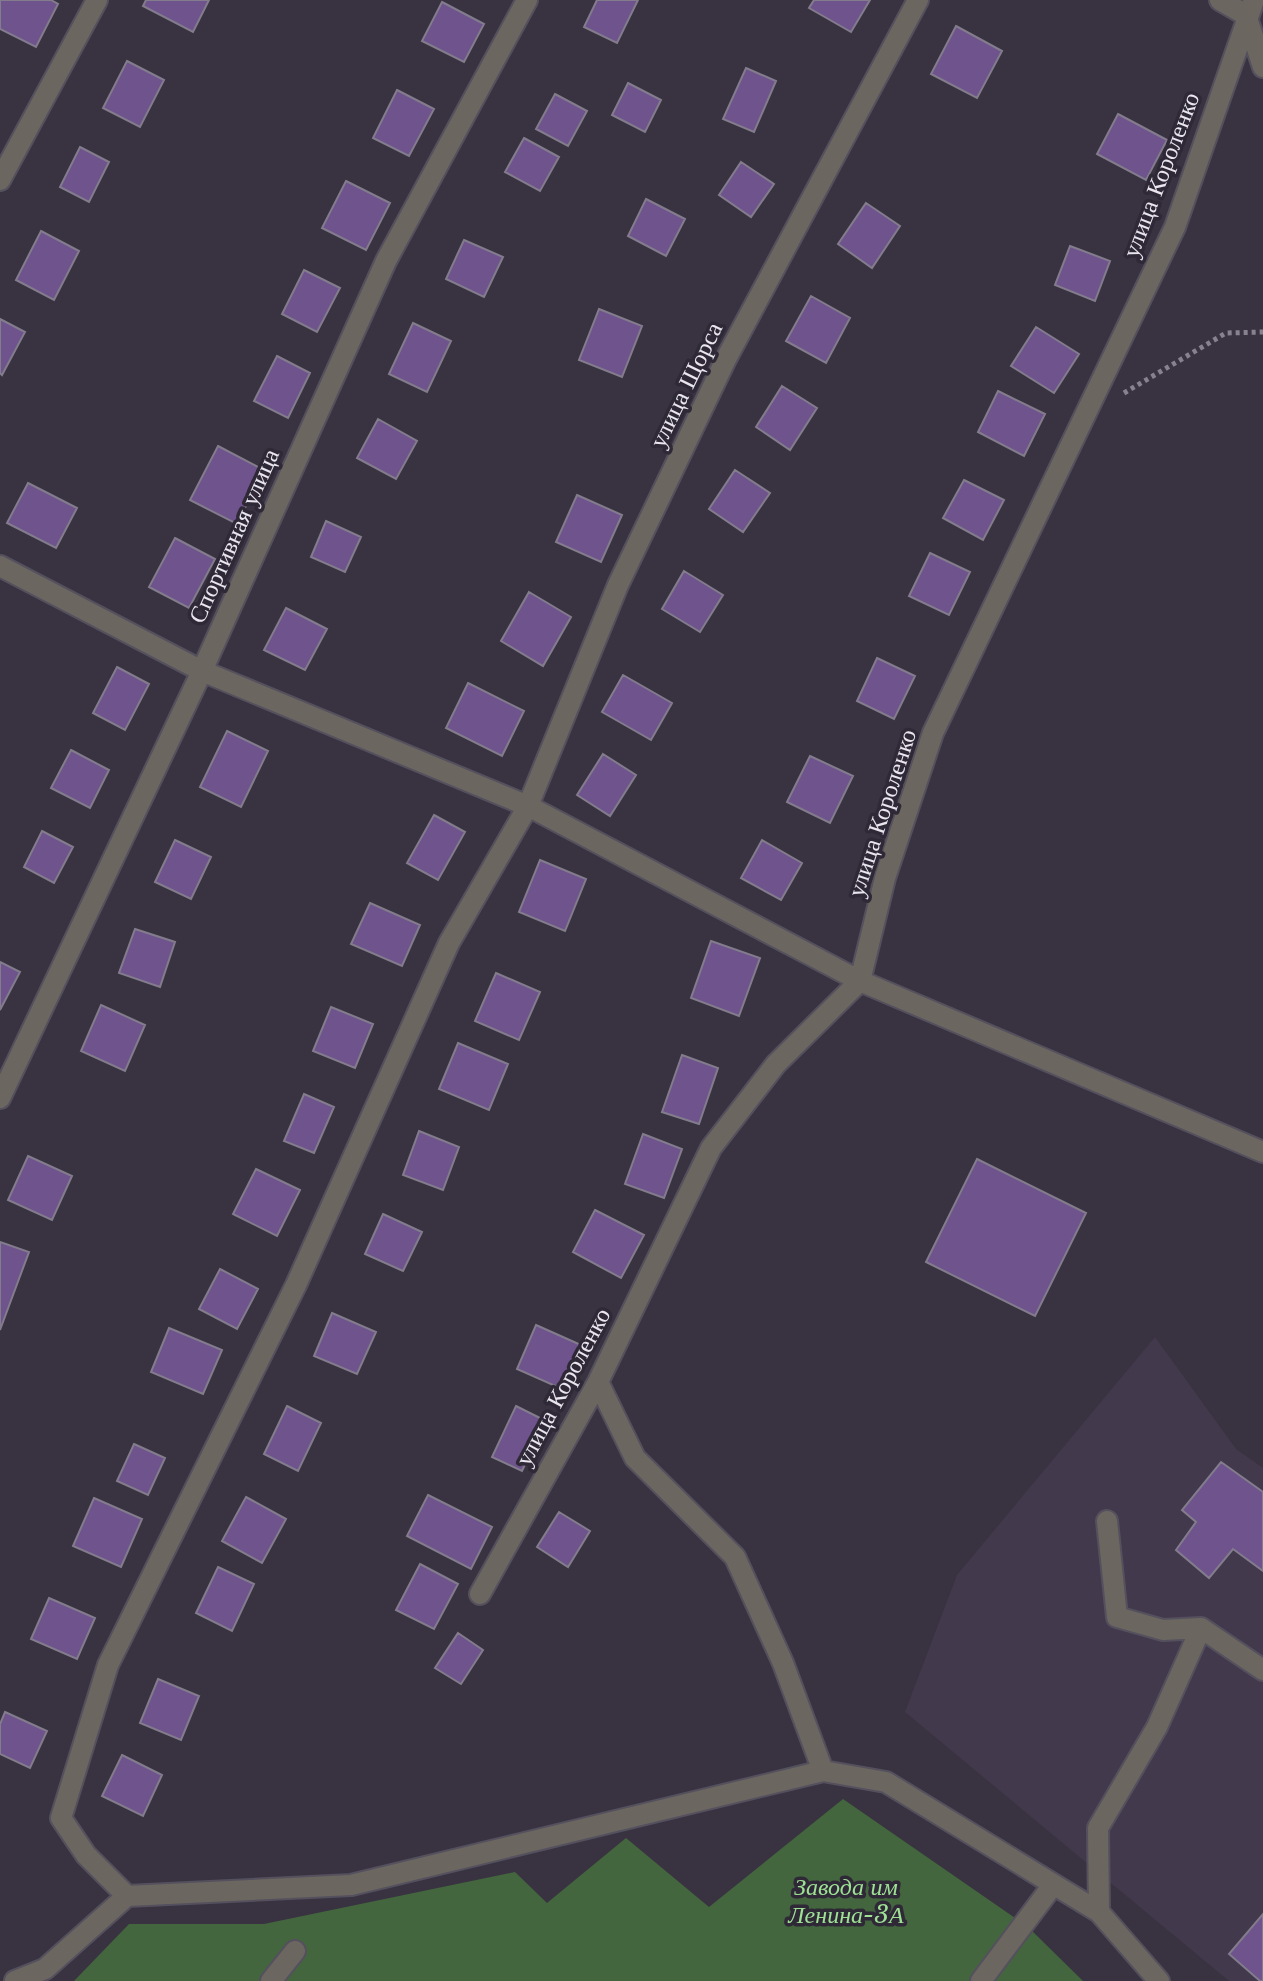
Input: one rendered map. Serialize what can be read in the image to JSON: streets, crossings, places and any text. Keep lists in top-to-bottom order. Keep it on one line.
{"streets":{"street":["улица Короленко","улица Щорса","Спортивная улица"]},"parks":["Завода им Ленина-3А"]}
